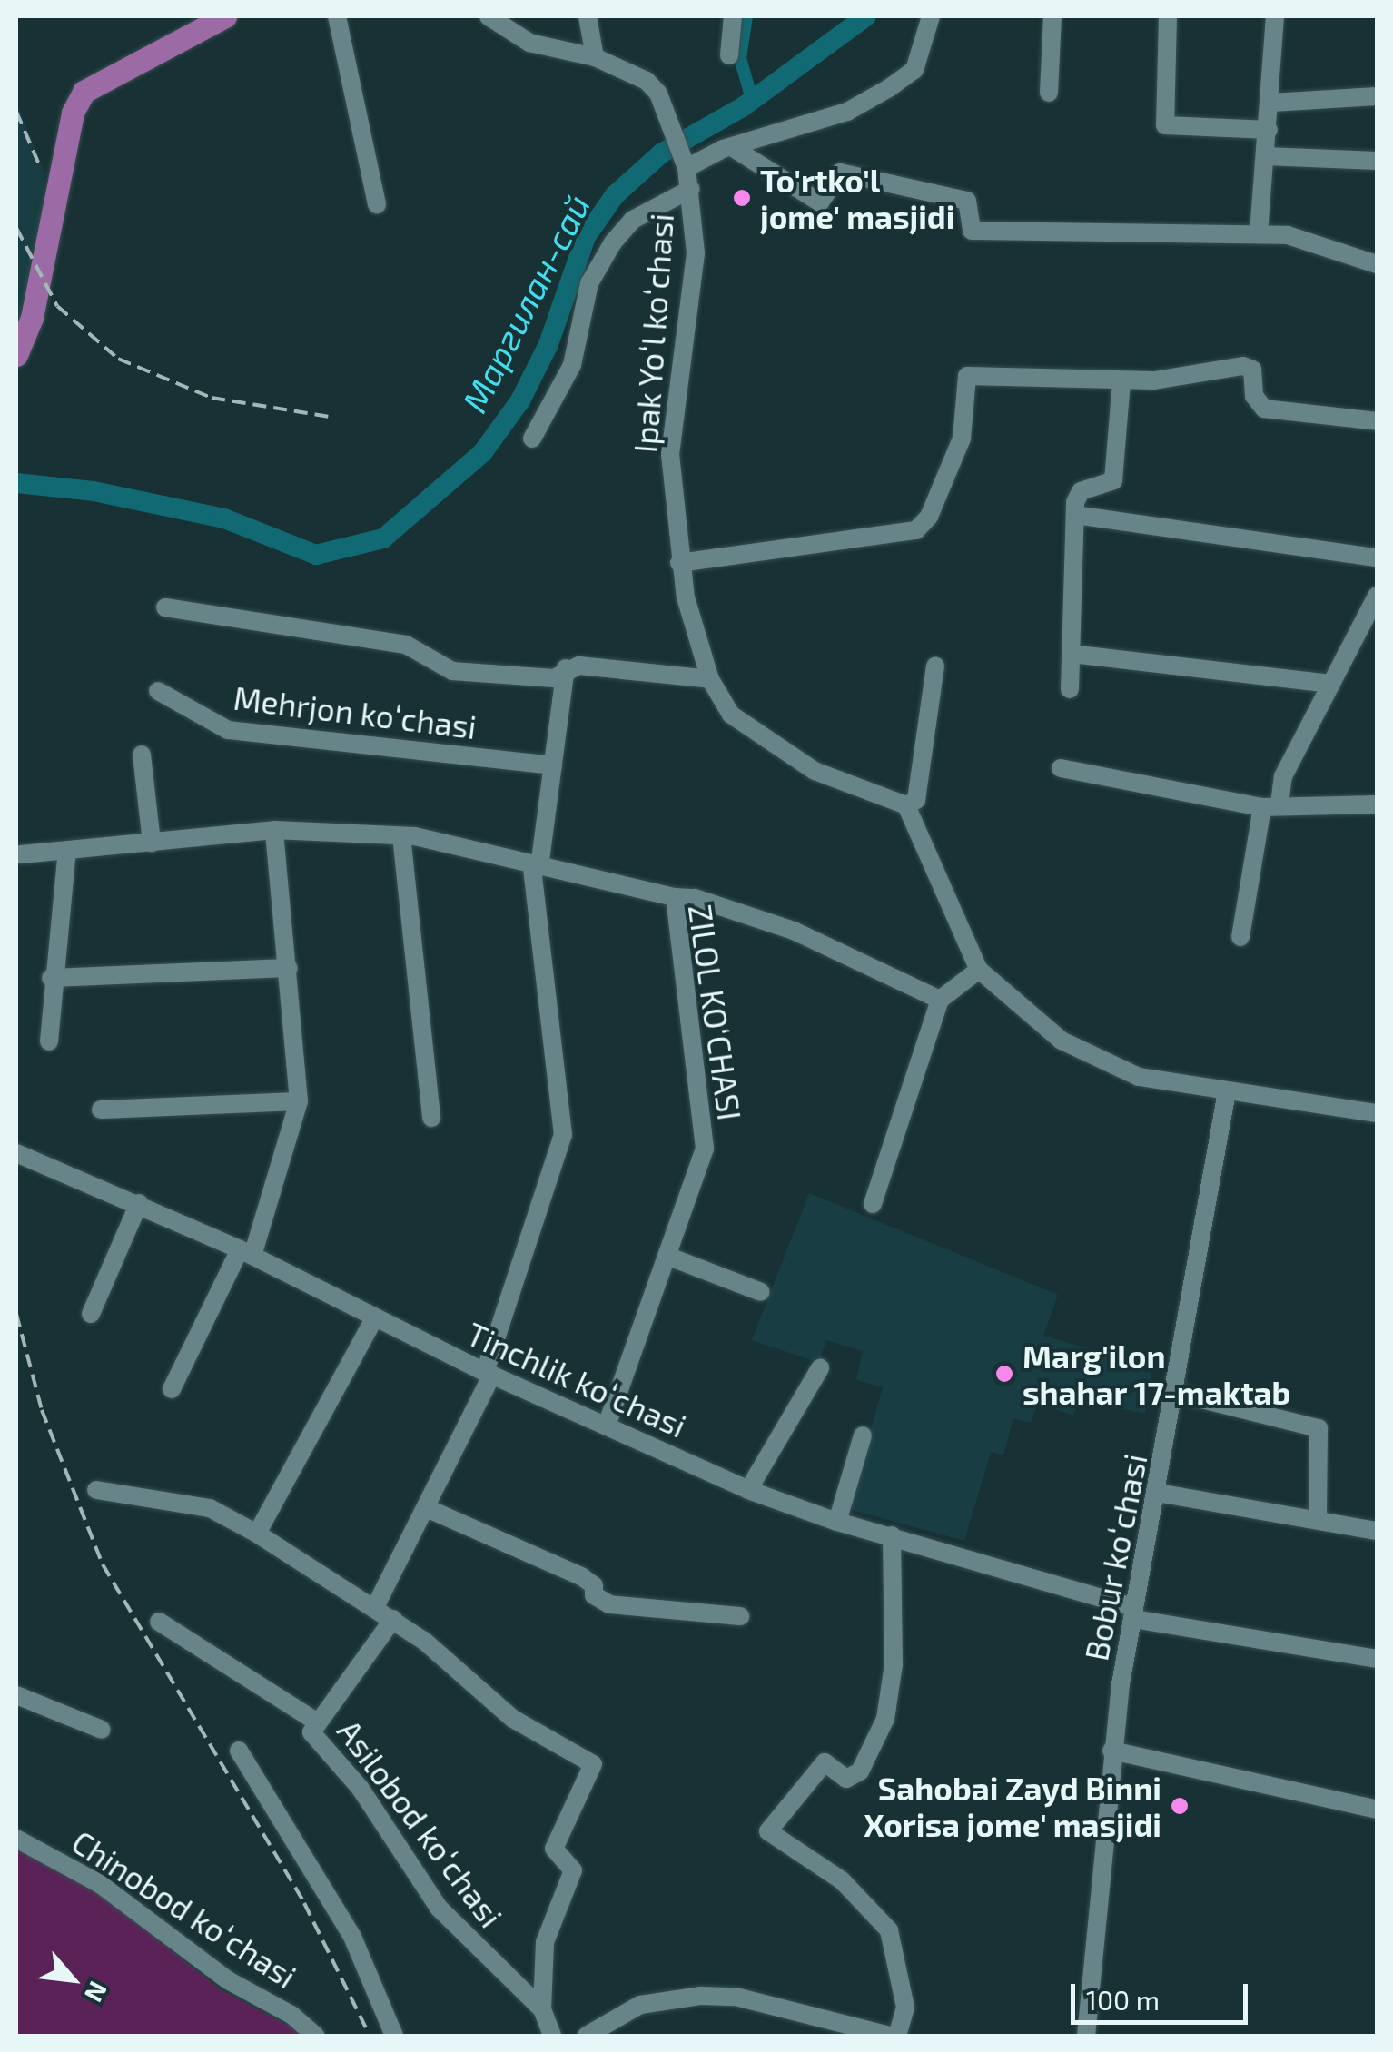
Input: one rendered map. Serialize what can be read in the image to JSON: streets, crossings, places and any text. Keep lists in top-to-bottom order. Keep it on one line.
{"streets":{"street":["Ipak Yoʻl koʻchasi","Mehrjon koʻchasi","ZILOL KO‘CHASI","Tinchlik koʻchasi","Bobur koʻchasi","Asilobod koʻchasi","Chinobod koʻchasi"]},"crossings":[["ZILOL KO‘CHASI","Tinchlik koʻchasi"],["Tinchlik koʻchasi","Bobur koʻchasi"]],"water":["Маргилан-сай"],"places":["To'rtko'l jome' masjidi","Marg'ilon shahar 17-maktab","Sahobai Zayd Binni Xorisa jome' masjidi"],"scale_bar":"100 m","north":"bottom right"}
